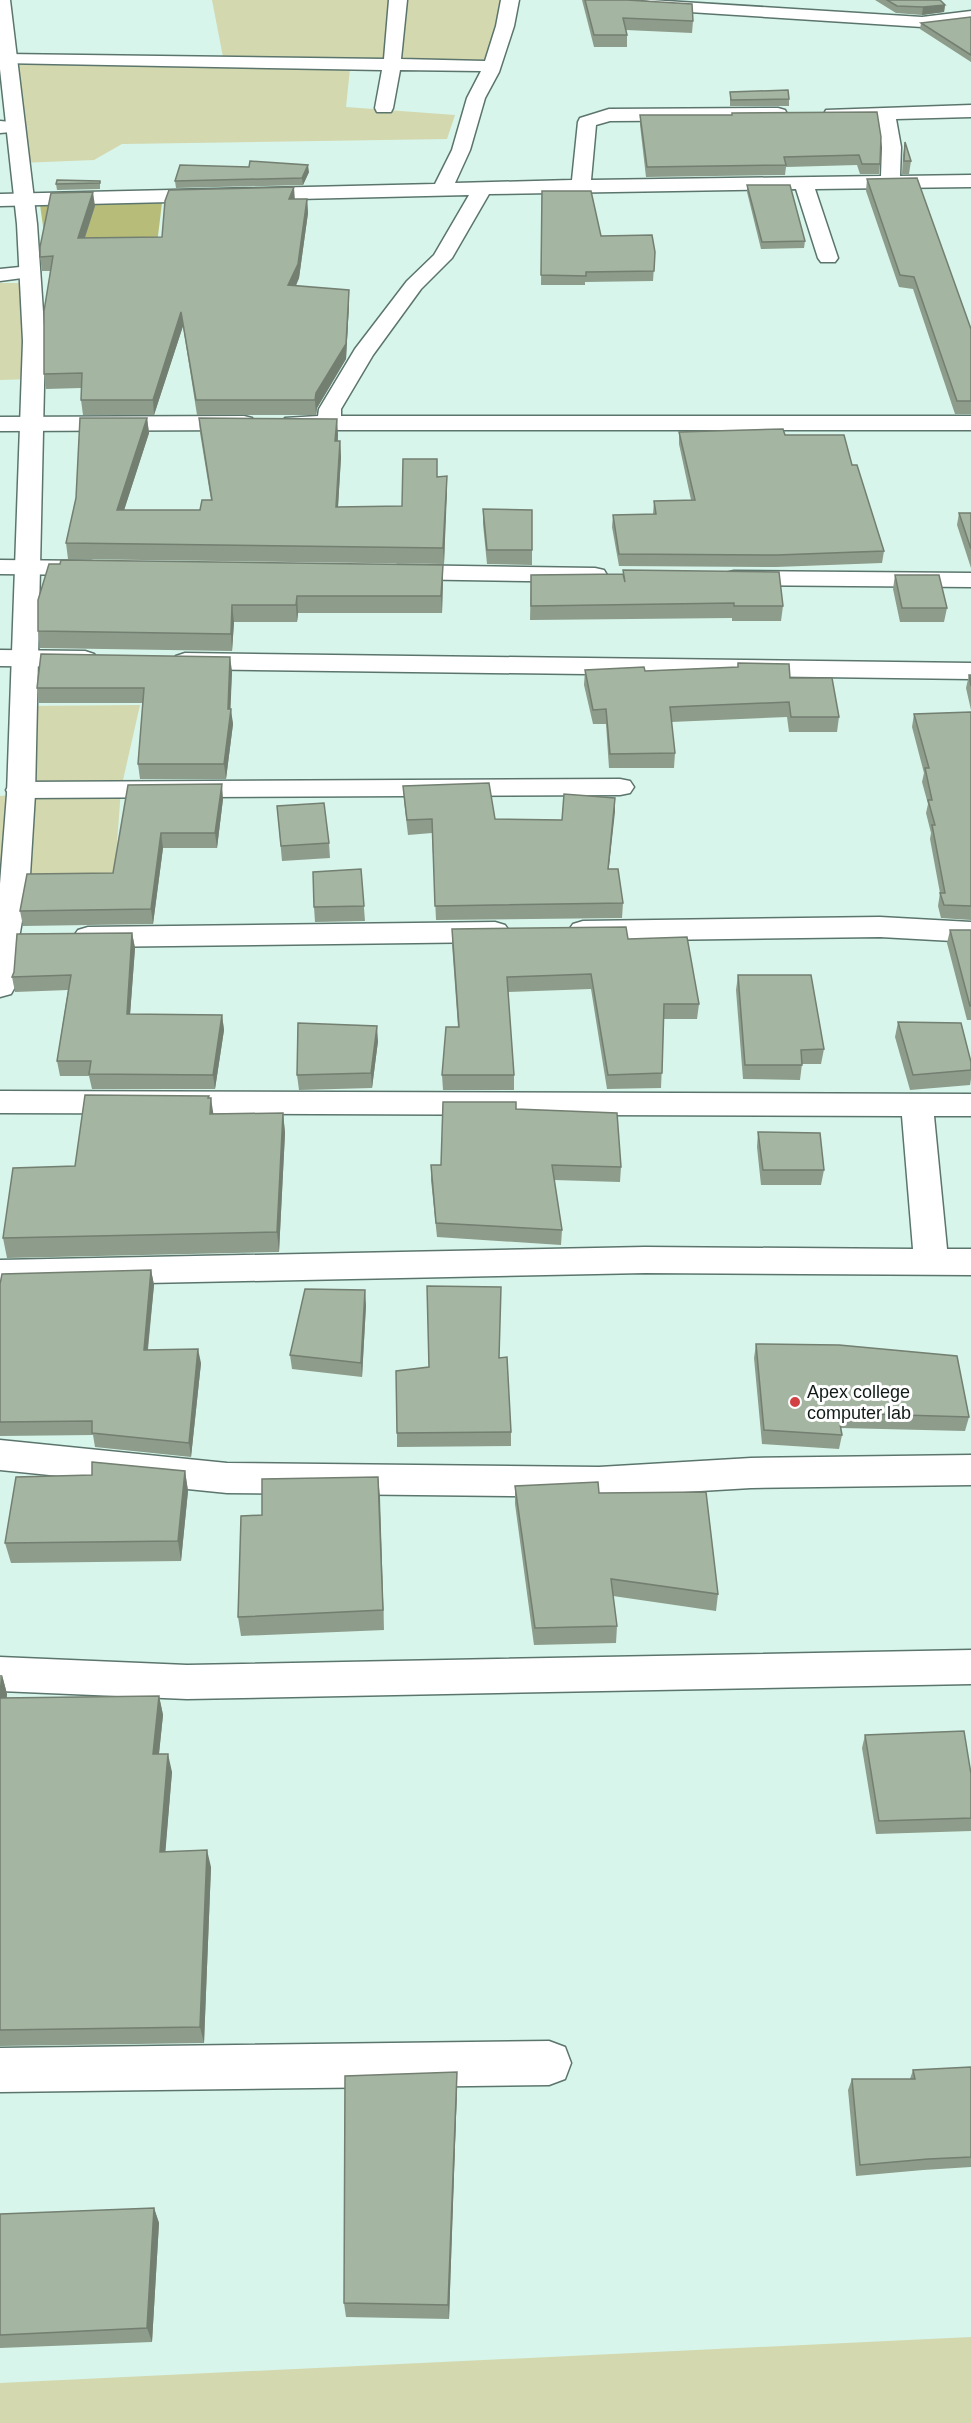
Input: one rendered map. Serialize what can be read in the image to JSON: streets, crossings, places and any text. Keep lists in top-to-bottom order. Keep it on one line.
{"places":["Apex college computer lab"]}
